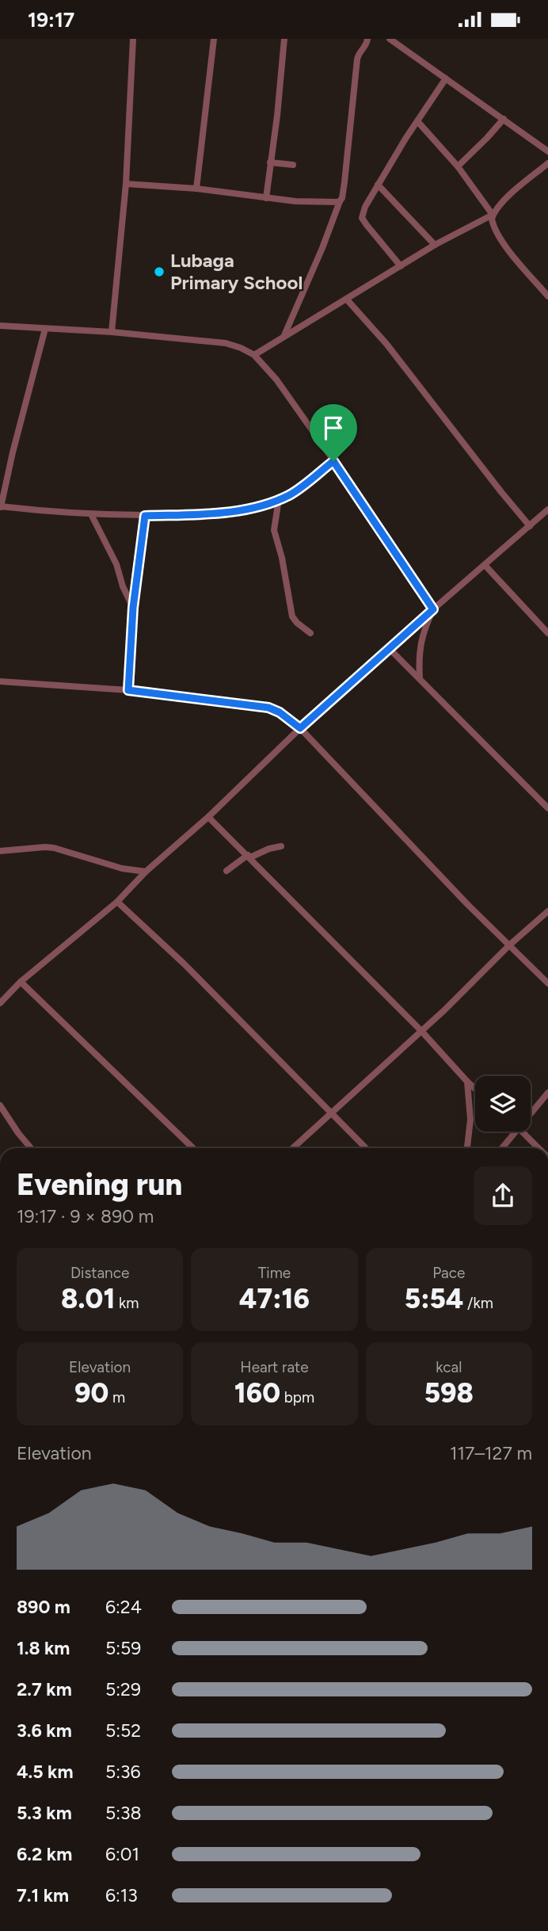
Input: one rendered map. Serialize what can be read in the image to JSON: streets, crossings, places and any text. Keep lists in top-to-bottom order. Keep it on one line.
{"places":["Lubaga Primary School"],"page":{"status":"19:17","heading":["Evening run","19:17 · 9 × 890 m"],"stats":[["Distance","8.01 km"],["Time","47:16"],["Pace","5:54 /km"],["Elevation","90 m"],["Heart rate","160 bpm"],["kcal","598"]],"chart":["Elevation","117–127 m"],"list":[{"name":"890 m","note":"6:24"},{"name":"1.8 km","note":"5:59"},{"name":"2.7 km","note":"5:29"},{"name":"3.6 km","note":"5:52"},{"name":"4.5 km","note":"5:36"},{"name":"5.3 km","note":"5:38"},{"name":"6.2 km","note":"6:01"},{"name":"7.1 km","note":"6:13"}]}}
